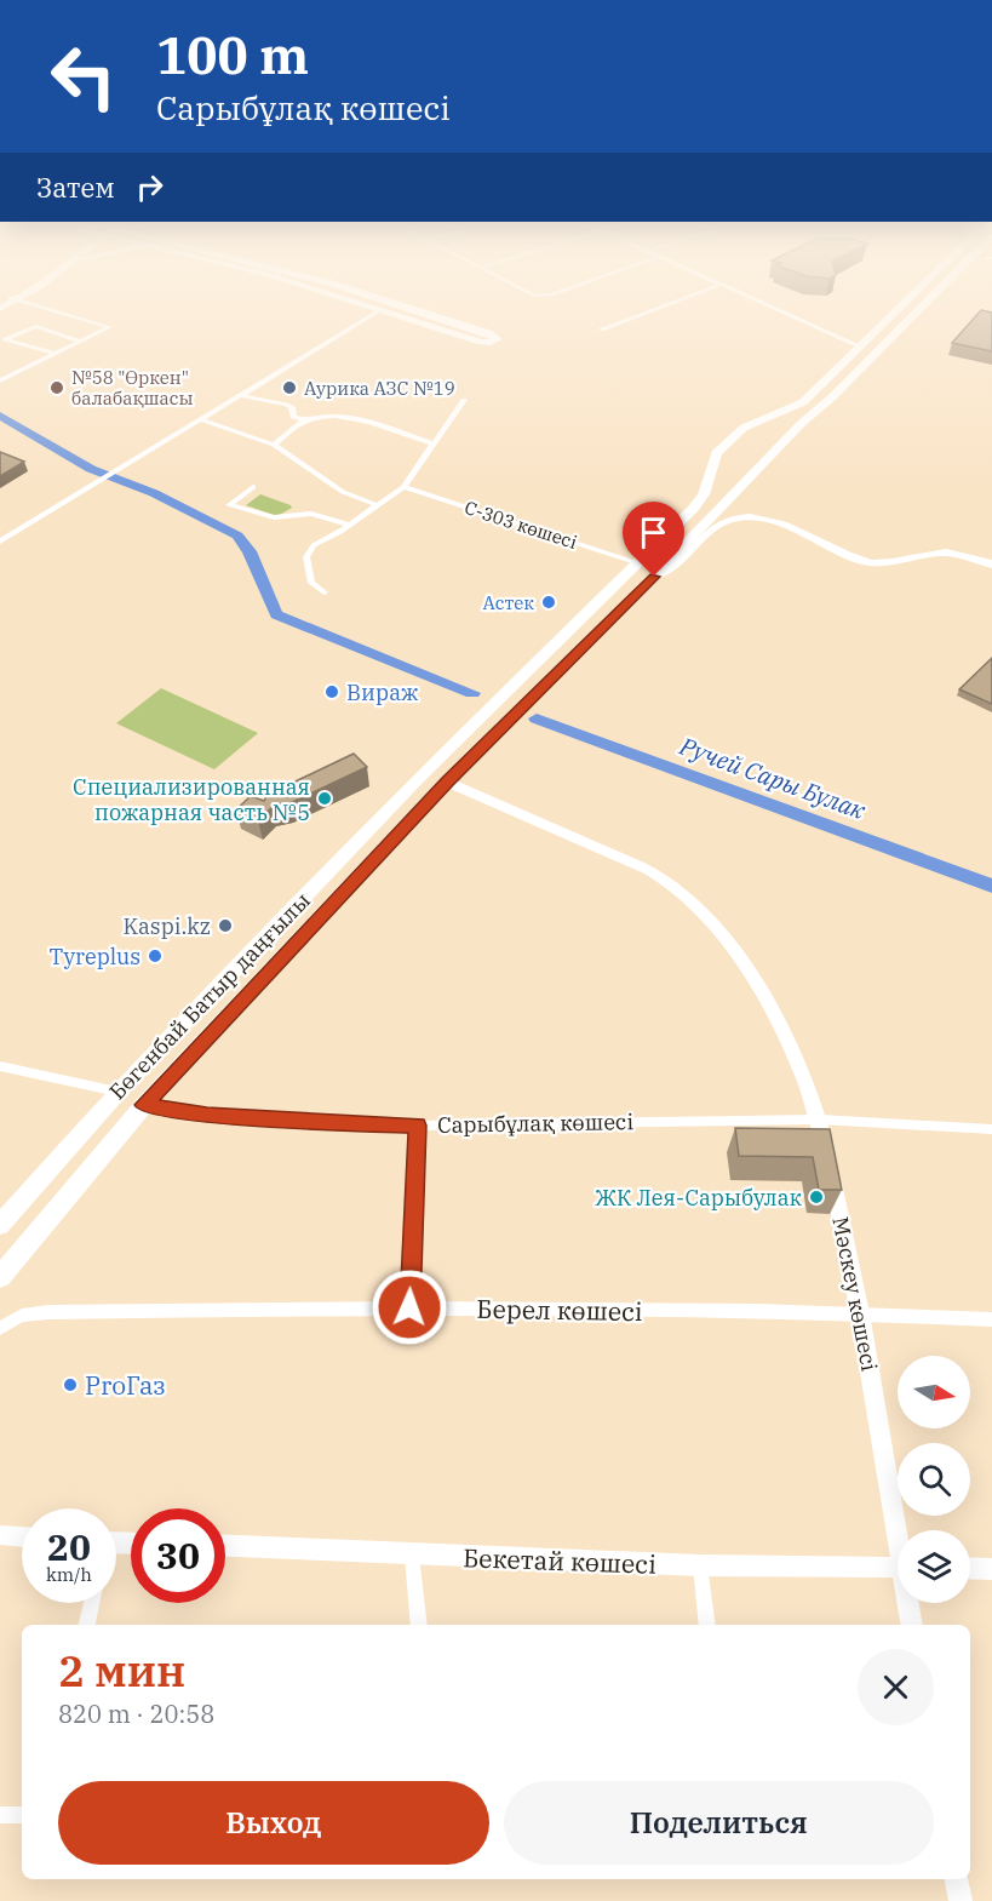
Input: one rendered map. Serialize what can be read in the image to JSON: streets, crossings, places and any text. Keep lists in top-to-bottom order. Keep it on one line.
{"streets":{"main road":["Бөгенбай Батыр даңғылы","Сарыбұлақ көшесі","Мәскеу көшесі"],"street":["С-303 көшесі","Берел көшесі","Бекетай көшесі"]},"crossings":[["С-303 көшесі","Бөгенбай Батыр даңғылы"],["Бөгенбай Батыр даңғылы","Сарыбұлақ көшесі"],["Бөгенбай Батыр даңғылы","Мәскеу көшесі"],["Сарыбұлақ көшесі","Мәскеу көшесі"],["Мәскеу көшесі","Берел көшесі"]],"water":["Ручей Сары Булак"],"places":["№58 \"Өркен\" балабақшасы","Аурика АЗС №19","Астек","Вираж","Специализированная пожарная часть №5","Kaspi.kz","Tyreplus","ЖК Лея-Сарыбулак","ProГаз"],"north":"right","page":{"turn":["100 m","Сарыбұлақ көшесі"],"then":"Затем","speed":"20 km/h","limit":"30","heading":["2 мин","820 m · 20:58"],"buttons":["Выход","Поделиться"]}}
